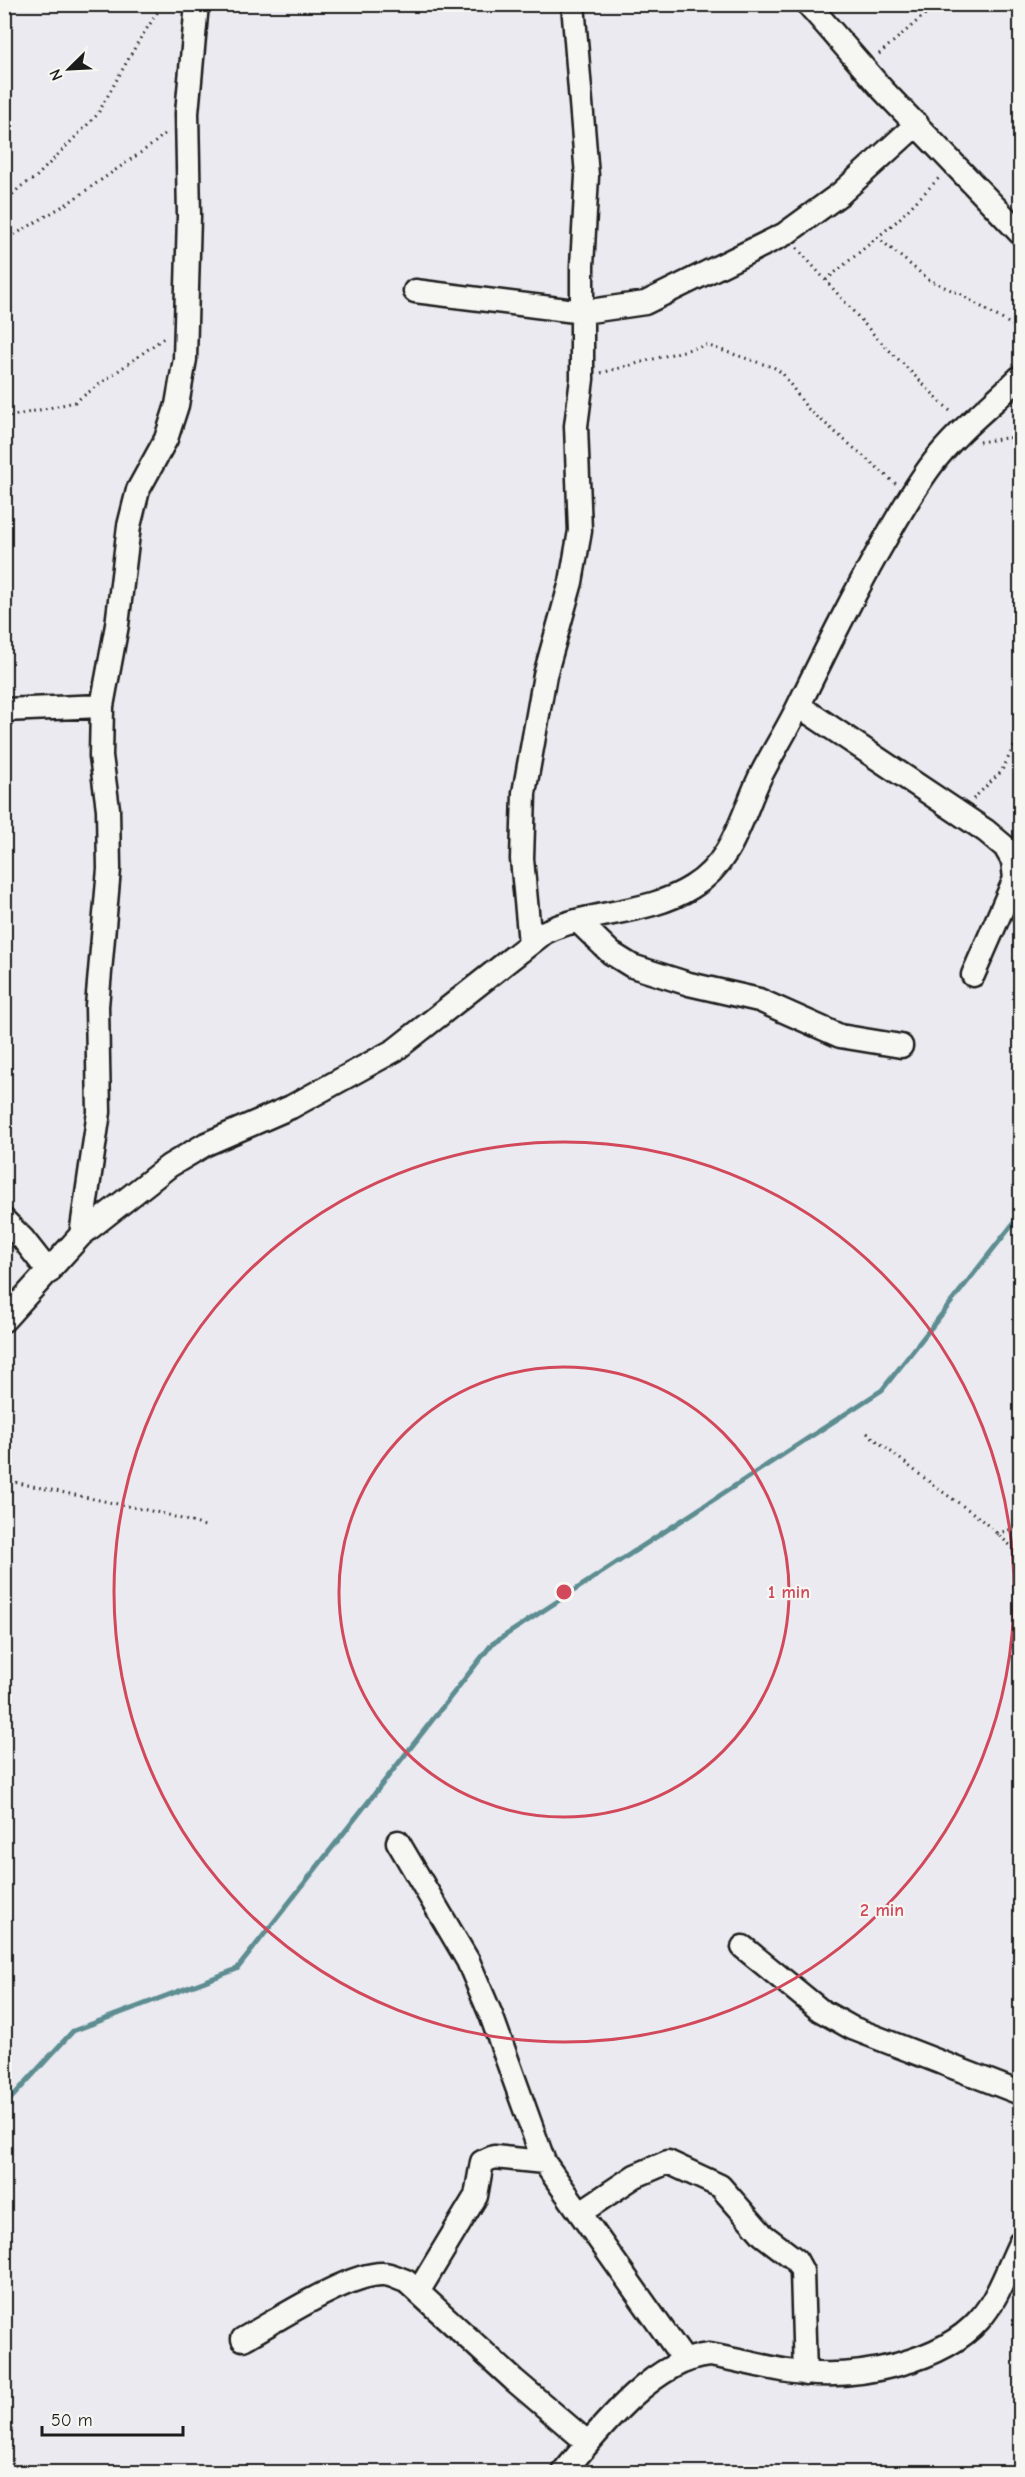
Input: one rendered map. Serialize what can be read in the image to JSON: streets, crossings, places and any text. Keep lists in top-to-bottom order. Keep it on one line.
{"scale_bar":"50 m","north":"bottom left","rings":["1 min","2 min"]}
